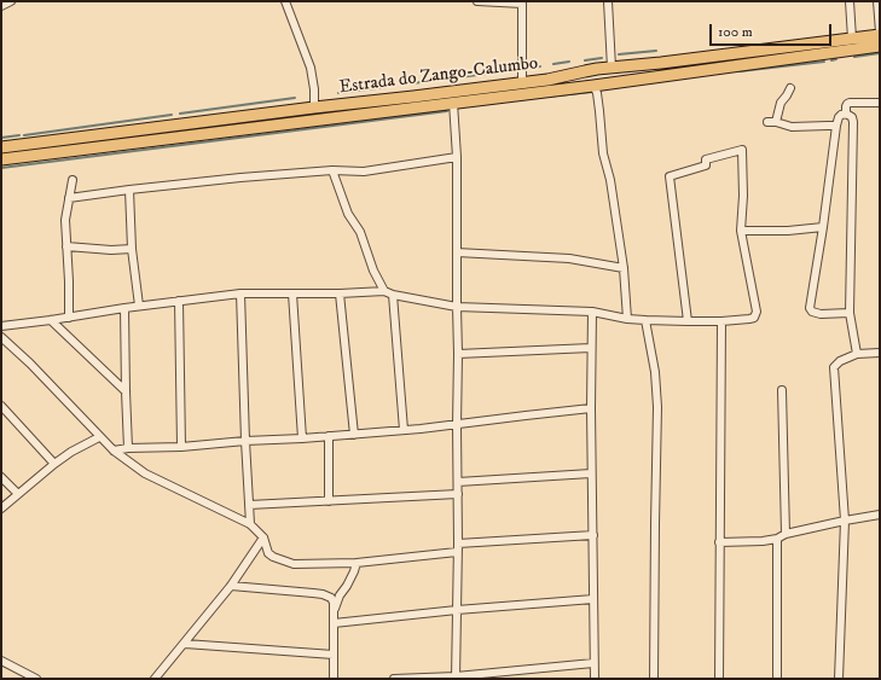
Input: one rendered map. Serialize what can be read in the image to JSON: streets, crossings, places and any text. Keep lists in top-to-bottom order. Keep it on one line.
{"streets":{"main road":["Estrada do Zango-Calumbo"]},"scale_bar":"100 m"}
